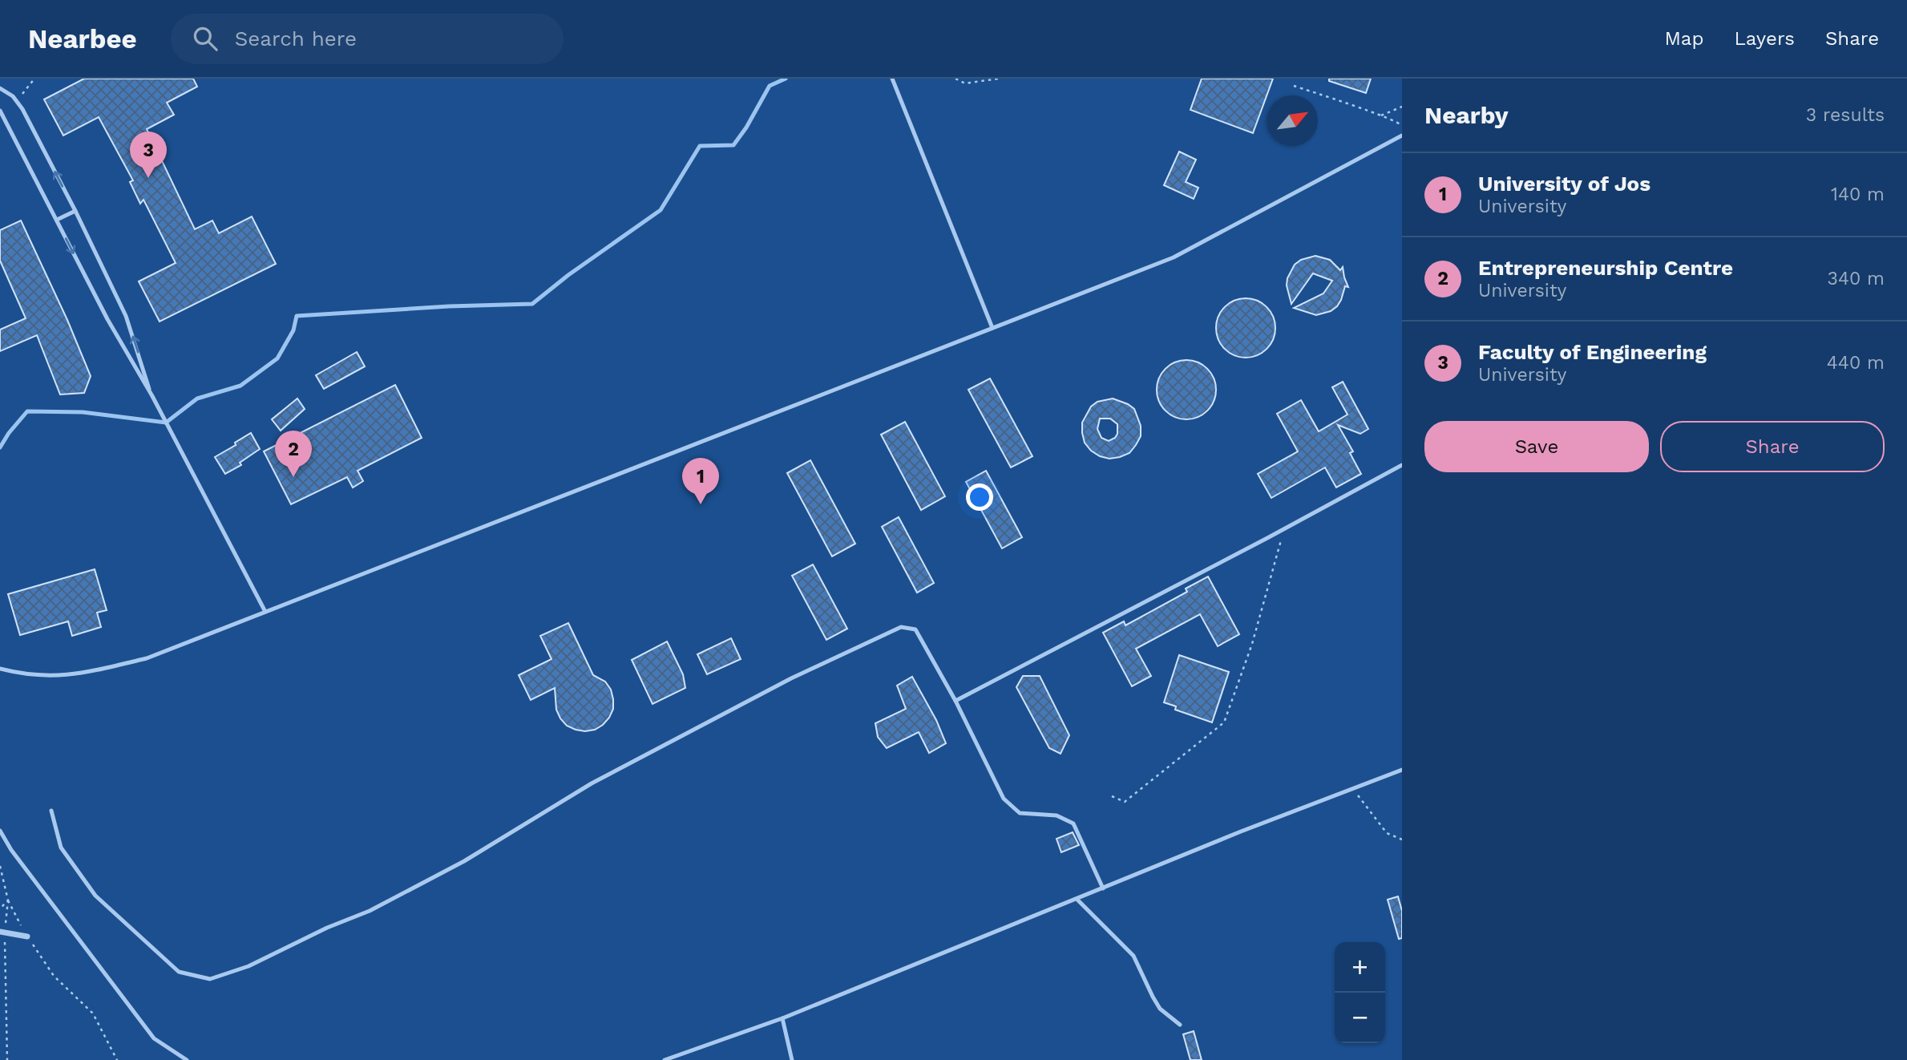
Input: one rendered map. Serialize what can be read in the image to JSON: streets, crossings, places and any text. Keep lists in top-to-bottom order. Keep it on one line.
{"north":"top right","page":{"header":"Nearbee","search":"Search here","nav":["Map","Layers","Share"],"heading":["Nearby","3 results"],"pins":["3","2","1"],"list":[{"mark":"1","name":"University of Jos","note":"University","value":"140 m"},{"mark":"2","name":"Entrepreneurship Centre","note":"University","value":"340 m"},{"mark":"3","name":"Faculty of Engineering","note":"University","value":"440 m"}],"buttons":["Save","Share"],"map_buttons":["+","−"]}}
